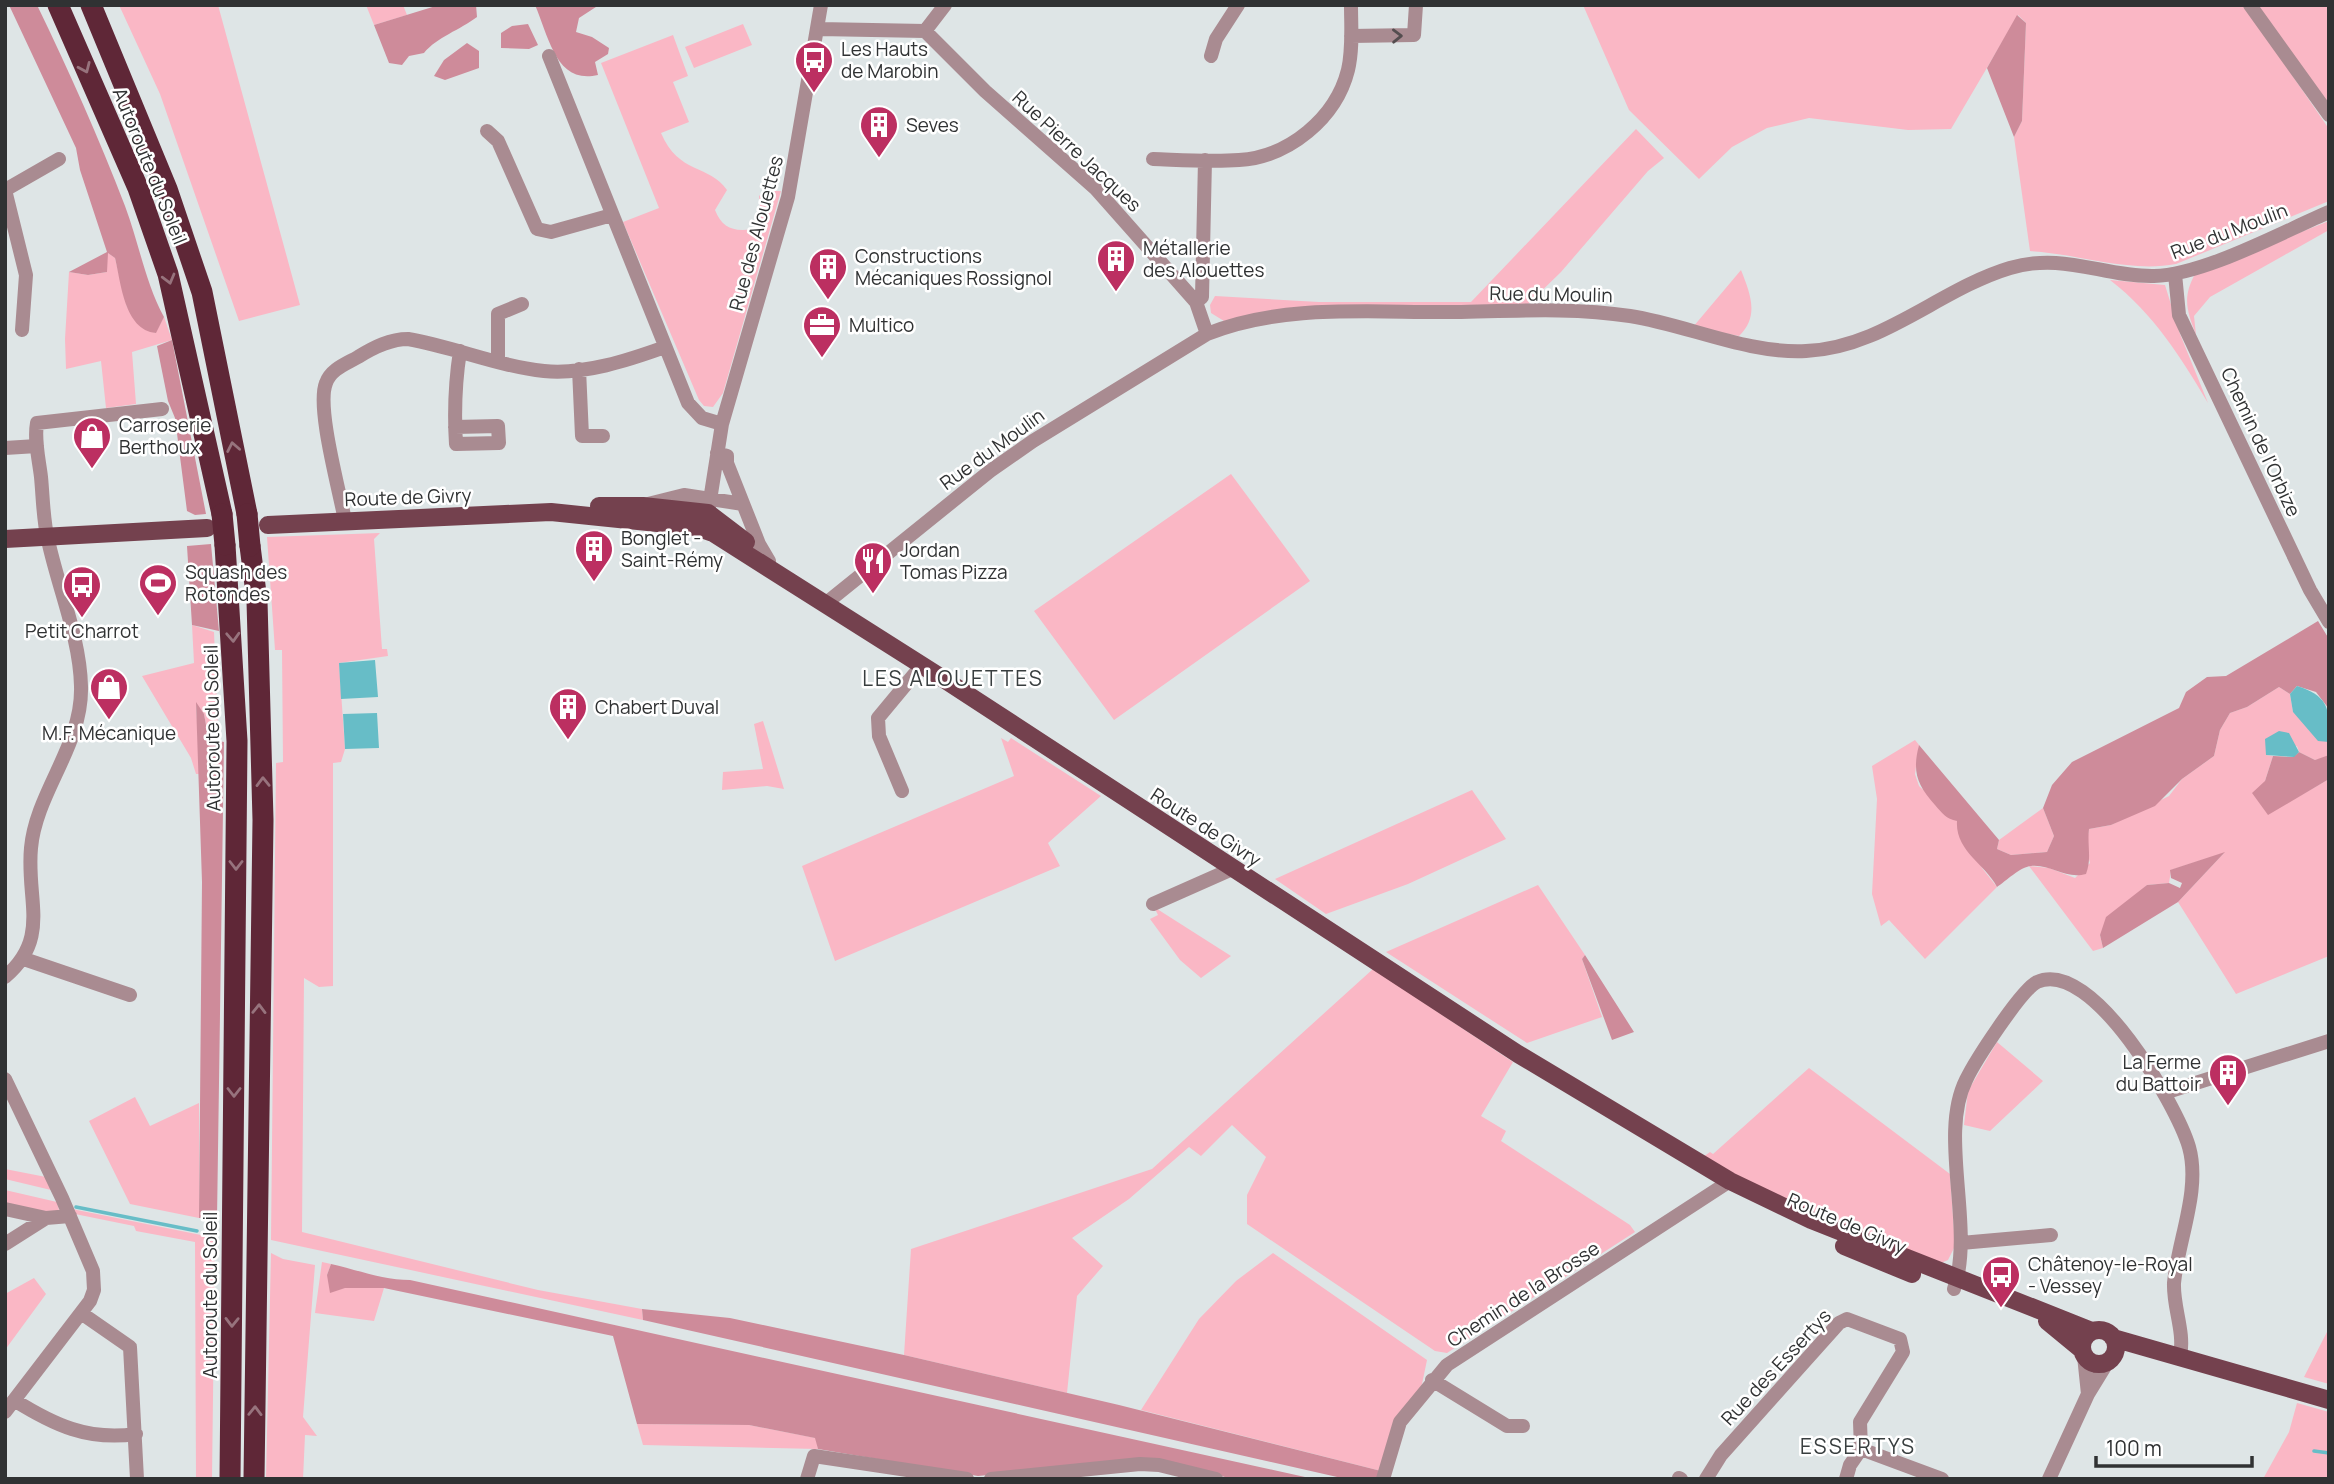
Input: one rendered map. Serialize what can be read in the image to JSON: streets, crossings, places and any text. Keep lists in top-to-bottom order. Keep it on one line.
{"streets":{"highway":["Autoroute du Soleil"],"main road":["Route de Givry"],"street":["Rue Pierre Jacques","Rue du Moulin","Rue des Alouettes","Chemin de l'Orbize","Chemin de la Brosse","Rue des Essertys"]},"crossings":[["Rue Pierre Jacques","Rue du Moulin"],["Rue du Moulin","Chemin de l'Orbize"],["Rue du Moulin","Route de Givry"],["Rue des Alouettes","Route de Givry"],["Route de Givry","Chemin de la Brosse"]],"districts":["LES ALOUETTES","ESSERTYS"],"places":{"bus stop":["Les Hauts de Marobin","Petit Charrot","Châtenoy-le-Royal - Vessey"],"building":["Seves","Métallerie des Alouettes","Constructions Mécaniques Rossignol","Bonglet - Saint-Rémy","Chabert Duval","La Ferme du Battoir"],"office":["Multico"],"shop":["Carroserie Berthoux","M.F. Mécanique"],"restaurant":["Jordan Tomas Pizza"],"sports":["Squash des Rotondes"]},"scale_bar":"100 m"}
